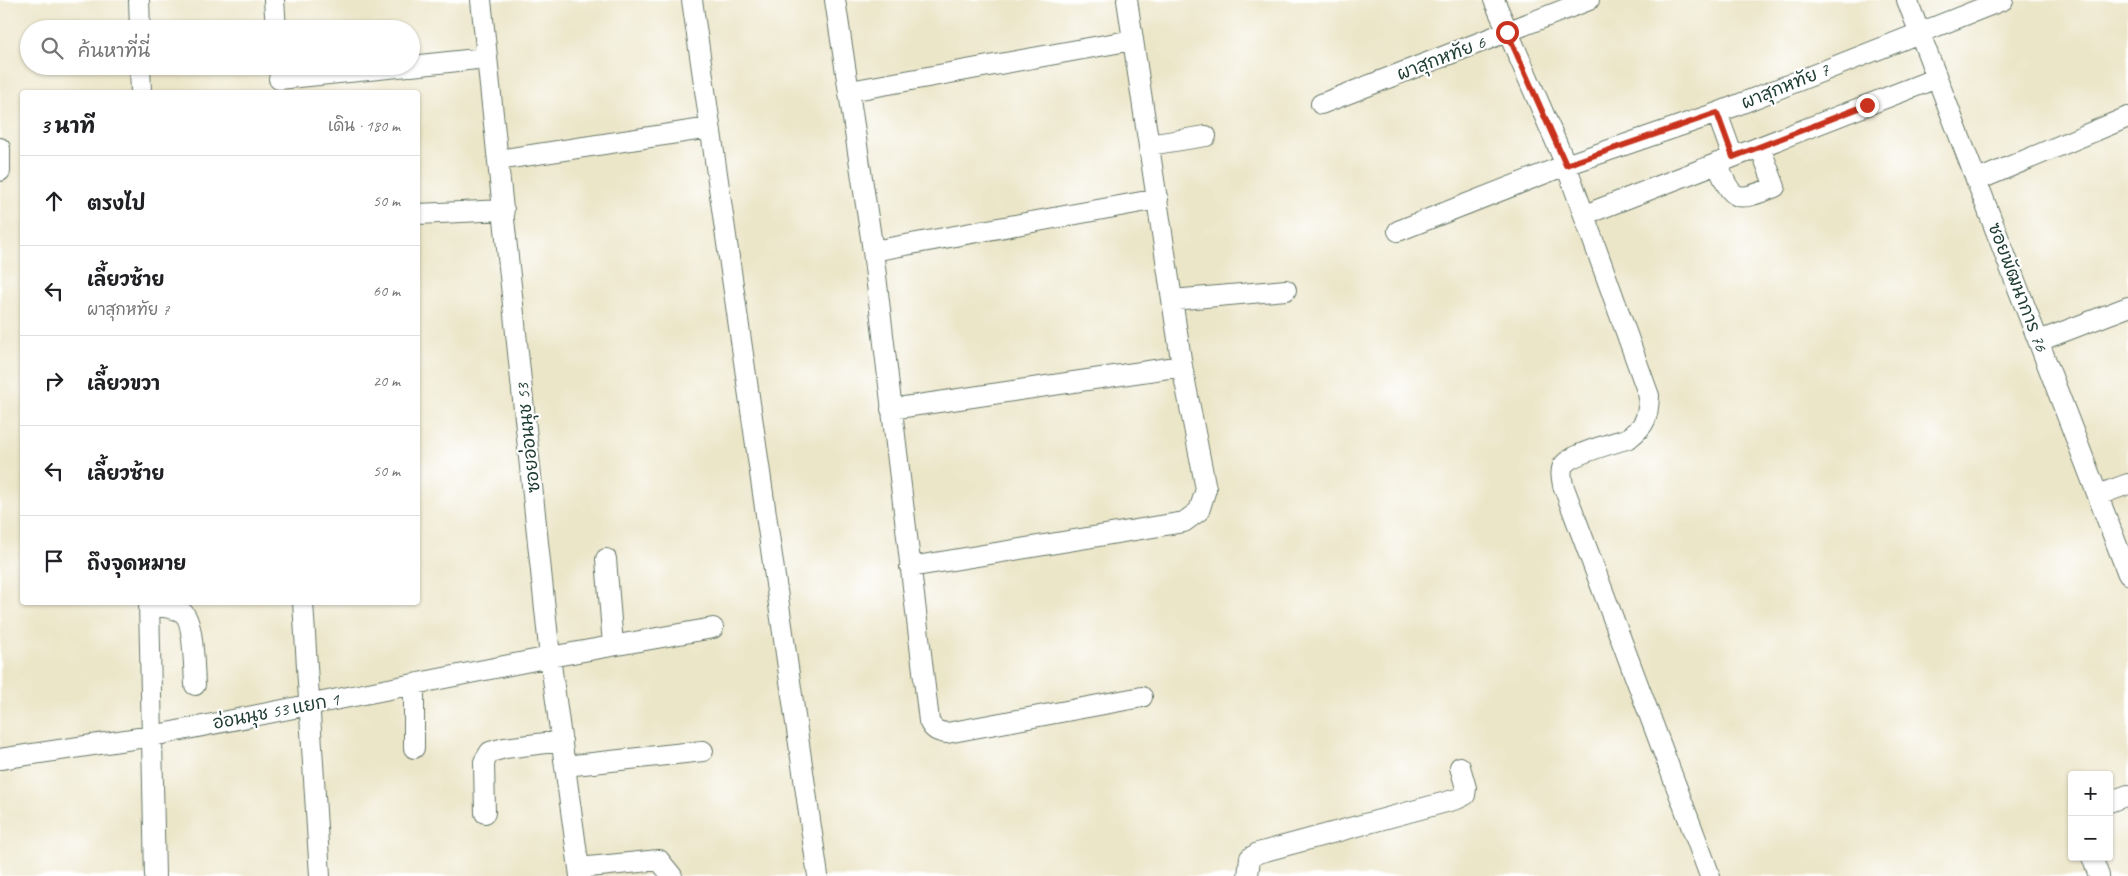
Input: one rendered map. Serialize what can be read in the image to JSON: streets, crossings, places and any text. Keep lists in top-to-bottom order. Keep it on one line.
{"streets":{"street":["ผาสุกหทัย 6","ผาสุกหทัย 7","ซอยพัฒนาการ 76","ซอยอ่อนนุช 53","อ่อนนุช 53 แยก 1"]},"crossings":[["ผาสุกหทัย 7","ซอยพัฒนาการ 76"],["ซอยอ่อนนุช 53","อ่อนนุช 53 แยก 1"]],"page":{"search":"ค้นหาที่นี่","heading":["3 นาที","เดิน · 180 m"],"list":[["ตรงไป","50 m"],["เลี้ยวซ้าย","ผาสุกหทัย 7","60 m"],["เลี้ยวขวา","20 m"],["เลี้ยวซ้าย","50 m"],"ถึงจุดหมาย"],"map_buttons":["+","−"]}}
